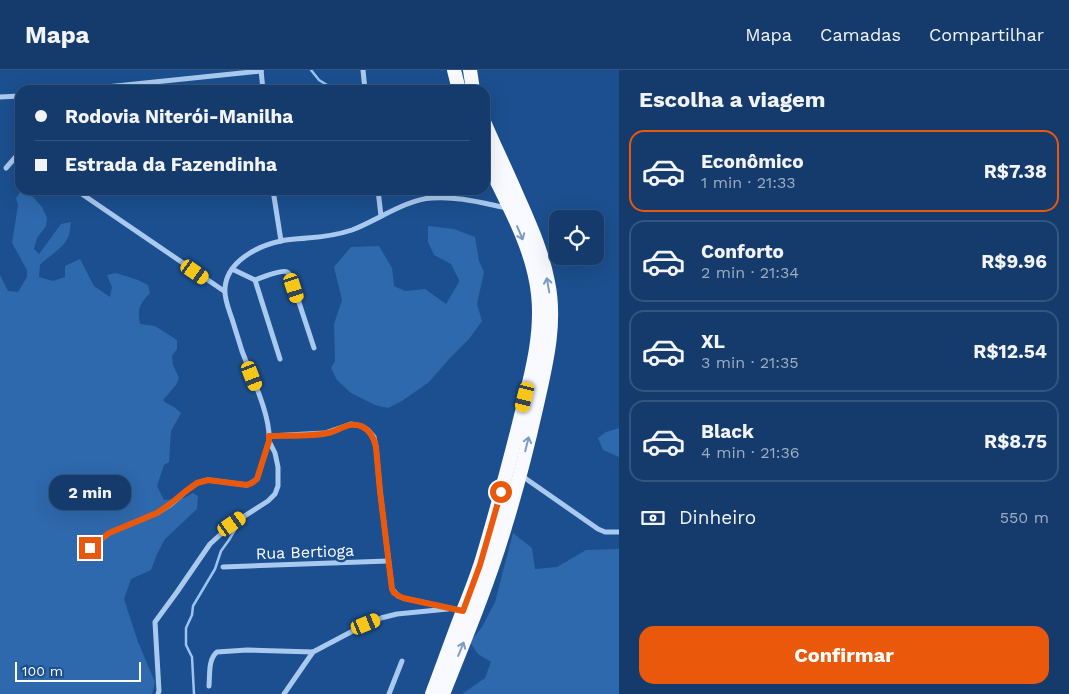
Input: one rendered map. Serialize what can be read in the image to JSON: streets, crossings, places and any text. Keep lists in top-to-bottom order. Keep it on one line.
{"streets":{"street":["Rua Bertioga"]},"scale_bar":"100 m","page":{"header":"Mapa","nav":["Mapa","Camadas","Compartilhar"],"heading":"Escolha a viagem","banner":["Rodovia Niterói-Manilha","Estrada da Fazendinha"],"list":[{"name":"Econômico","note":"1 min · 21:33","value":"R$7.38"},{"name":"Conforto","note":"2 min · 21:34","value":"R$9.96"},{"name":"XL","note":"3 min · 21:35","value":"R$12.54"},{"name":"Black","note":"4 min · 21:36","value":"R$8.75"}],"bubble":"2 min","pay":["Dinheiro","550 m"],"buttons":"Confirmar","scale":"100 m"}}
